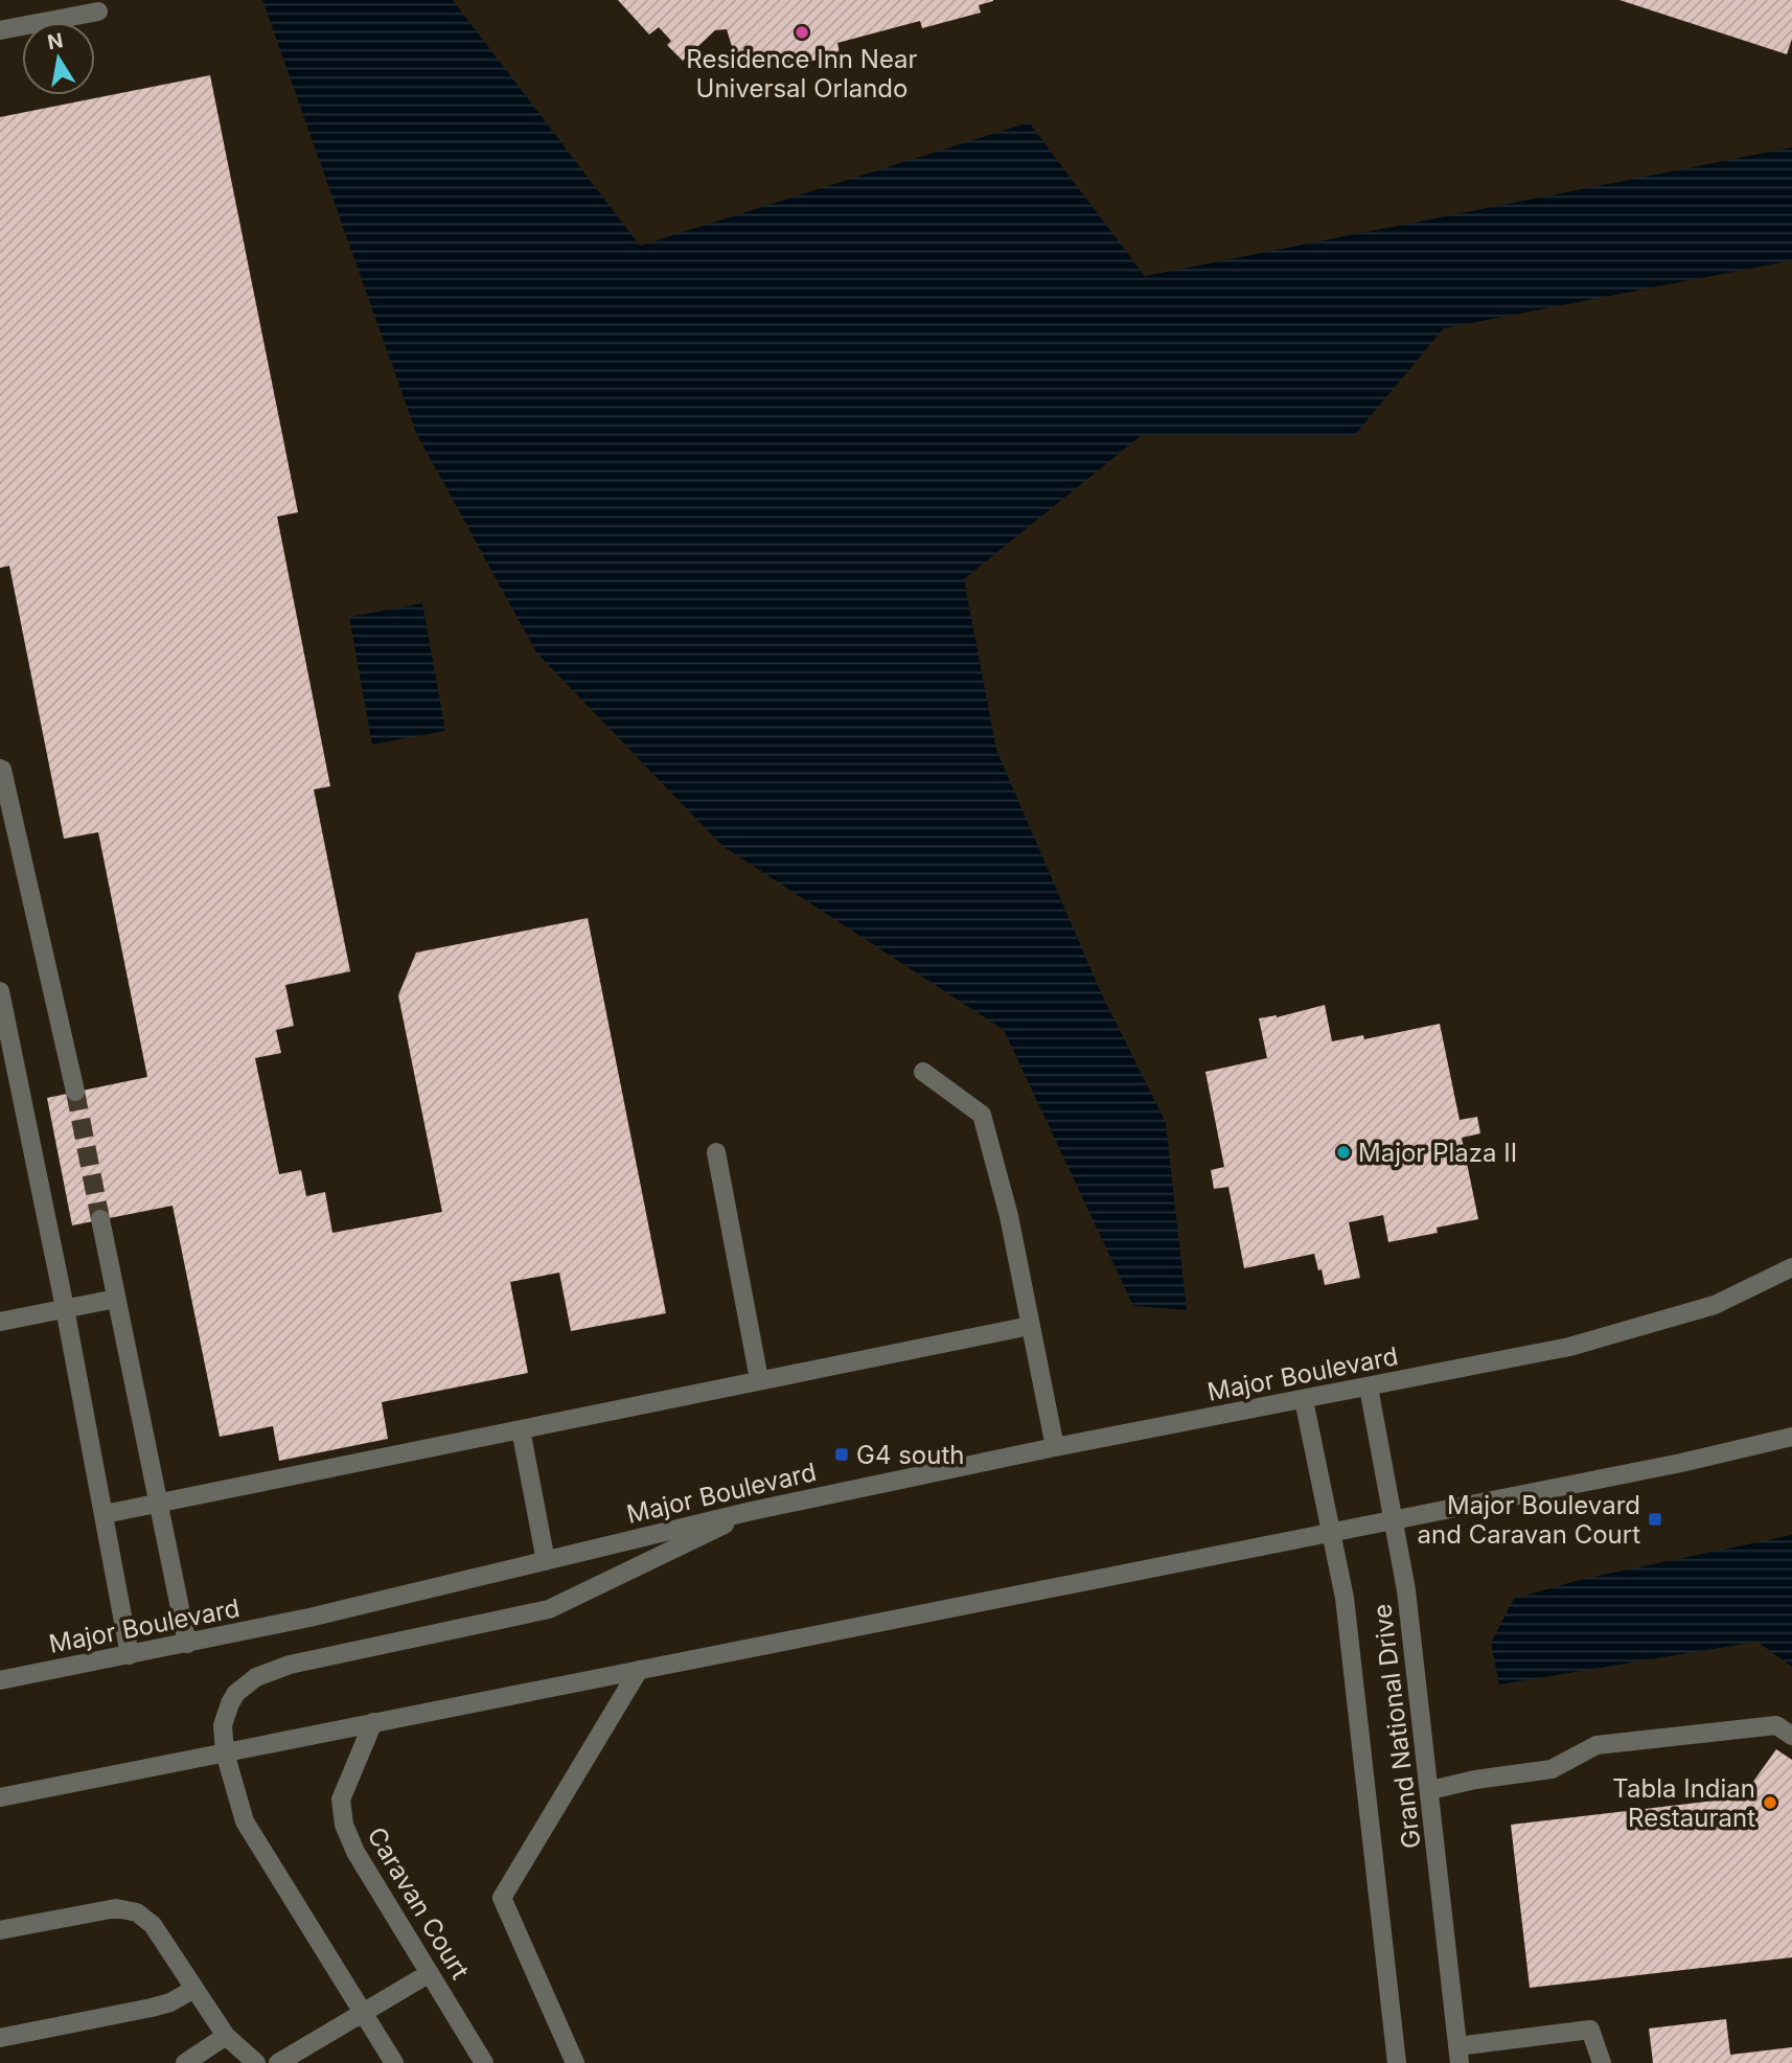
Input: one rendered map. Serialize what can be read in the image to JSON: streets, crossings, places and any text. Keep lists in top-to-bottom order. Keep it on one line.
{"streets":{"street":["Major Boulevard","Grand National Drive","Caravan Court"]},"crossings":[["Major Boulevard","Grand National Drive"]],"places":{"other":["Residence Inn Near Universal Orlando","Major Plaza II","Tabla Indian Restaurant"],"transit":["G4 south","Major Boulevard and Caravan Court"]},"north":"top"}
